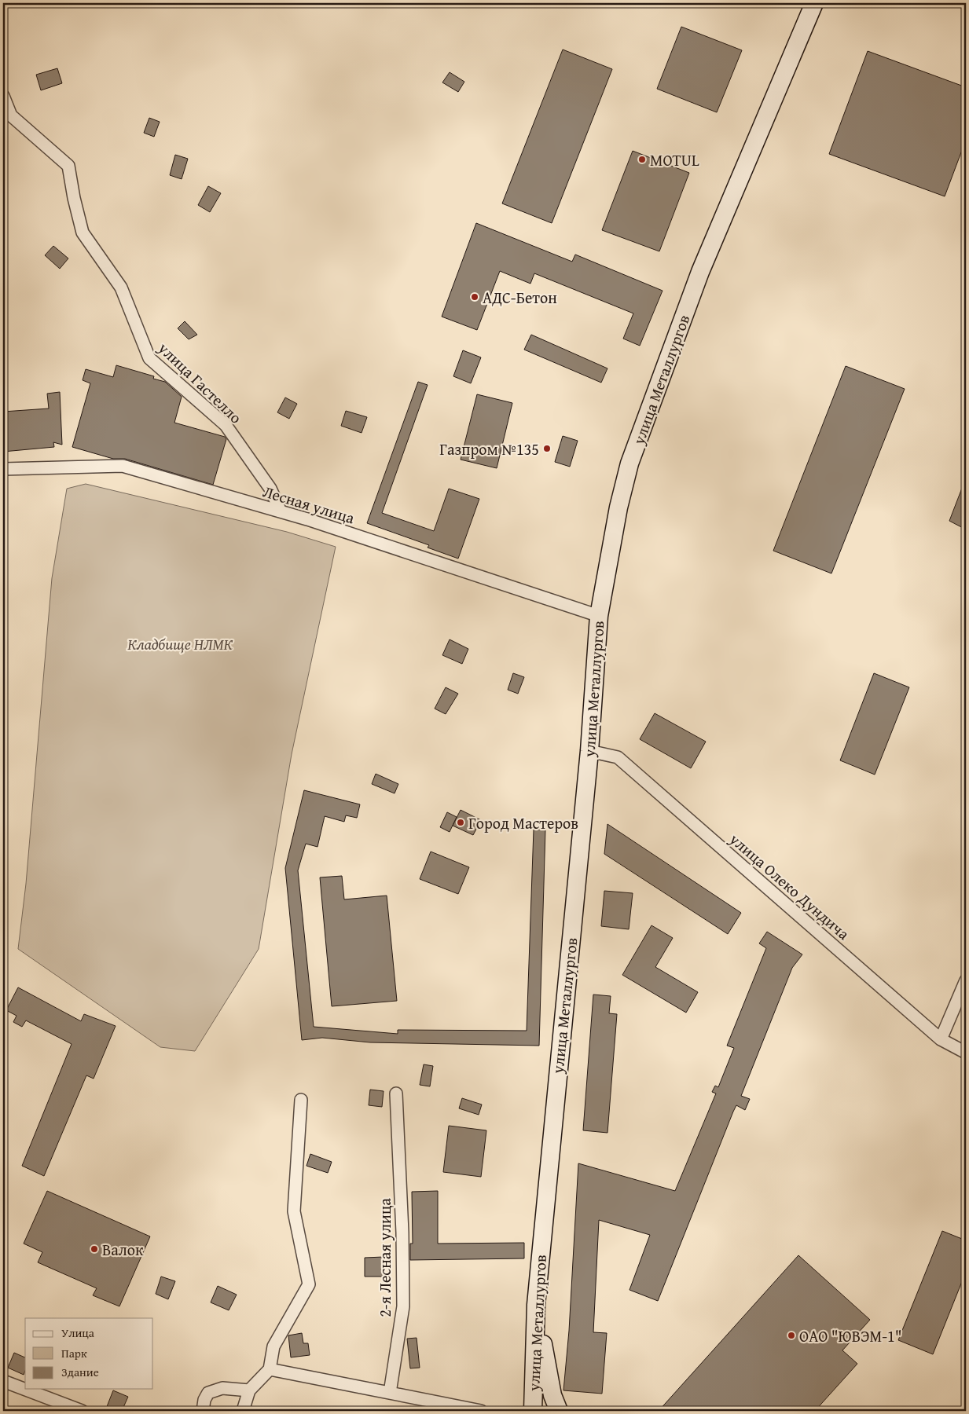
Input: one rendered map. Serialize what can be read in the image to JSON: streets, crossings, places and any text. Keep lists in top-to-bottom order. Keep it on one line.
{"streets":{"main road":["улица Металлургов"],"street":["улица Гастелло","Лесная улица","улица Олеко Дундича","2-я Лесная улица"]},"crossings":[["улица Металлургов","Лесная улица"],["улица Металлургов","улица Олеко Дундича"],["улица Гастелло","Лесная улица"]],"parks":["Кладбище НЛМК"],"places":["MOTUL","АДС-Бетон","Газпром №135","Город Мастеров","Валок","ОАО \"ЮВЭМ-1\""],"legend":["Улица","Парк","Здание"]}
